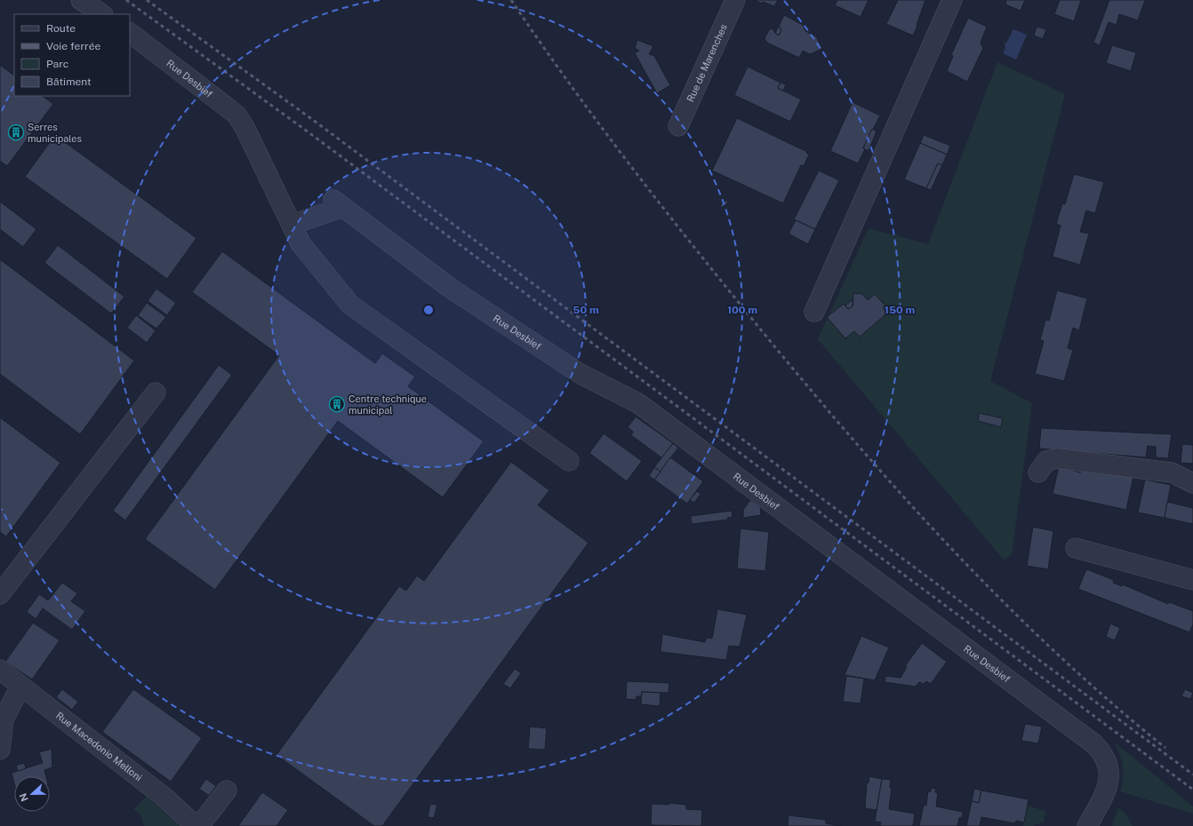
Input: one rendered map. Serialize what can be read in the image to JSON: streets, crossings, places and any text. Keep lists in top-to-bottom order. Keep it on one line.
{"streets":{"street":["Rue de Marenches","Rue Desbief","Rue Macedonio Melloni"]},"places":{"building":["Serres municipales","Centre technique municipal"]},"legend":["Route","Voie ferrée","Parc","Bâtiment"],"north":"left","rings":["50 m","100 m","150 m"]}
